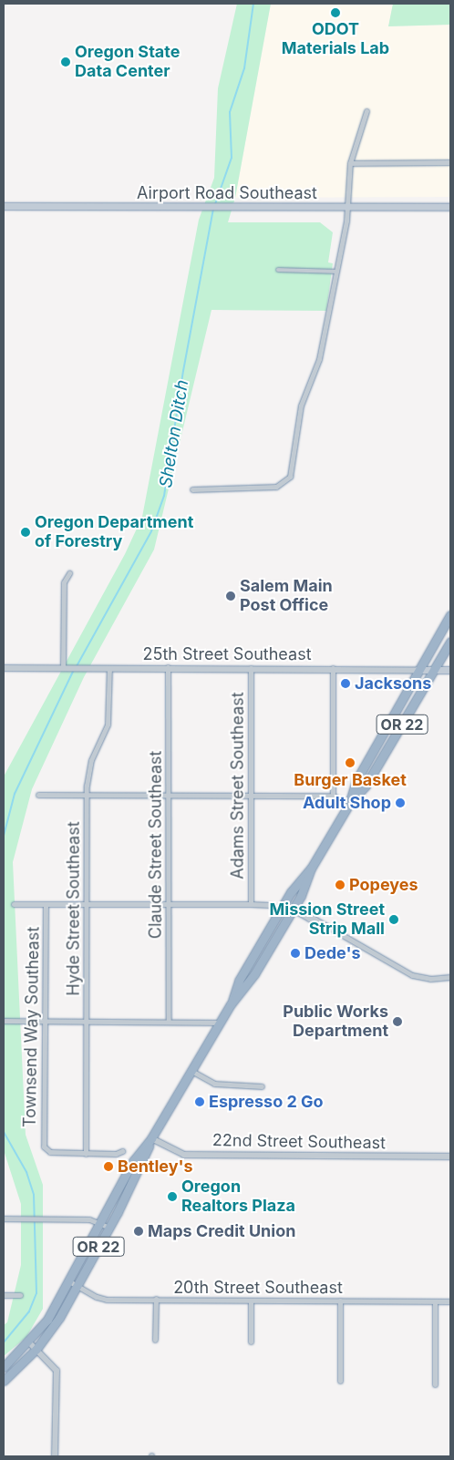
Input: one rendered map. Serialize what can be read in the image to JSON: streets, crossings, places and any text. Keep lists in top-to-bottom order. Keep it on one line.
{"streets":{"highway":["OR 22"],"main road":["Airport Road Southeast","25th Street Southeast"],"street":["Adams Street Southeast","Claude Street Southeast","Hyde Street Southeast","Townsend Way Southeast","22nd Street Southeast","20th Street Southeast"]},"crossings":[["25th Street Southeast","OR 22"],["25th Street Southeast","Adams Street Southeast"],["25th Street Southeast","Claude Street Southeast"],["25th Street Southeast","Hyde Street Southeast"],["OR 22","22nd Street Southeast"],["OR 22","20th Street Southeast"],["Hyde Street Southeast","Townsend Way Southeast"]],"water":["Shelton Ditch"],"places":["ODOT Materials Lab","Oregon State Data Center","Oregon Department of Forestry","Salem Main Post Office","Jacksons","Burger Basket","Adult Shop","Popeyes","Mission Street Strip Mall","Dede's","Public Works Department","Espresso 2 Go","Bentley's","Oregon Realtors Plaza","Maps Credit Union"]}
